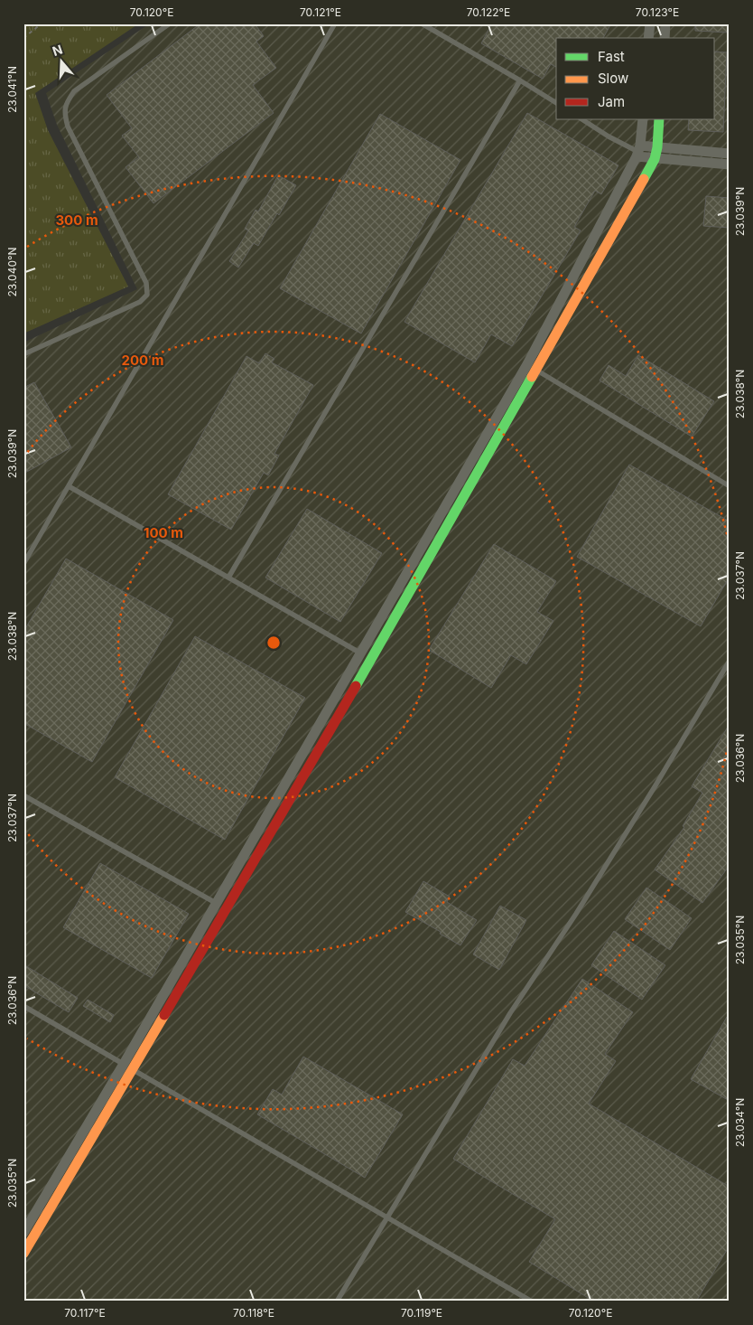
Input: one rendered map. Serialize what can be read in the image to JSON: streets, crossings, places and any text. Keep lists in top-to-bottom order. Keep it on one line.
{"legend":["Fast","Slow","Jam"],"north":"top","coordinates":["70.120°E","70.121°E","70.122°E","70.123°E","23.041°N","23.039°N","23.040°N","23.038°N","23.037°N","23.036°N","23.035°N","23.034°N","70.117°E","70.118°E","70.119°E"],"rings":["300 m","200 m","100 m"]}
